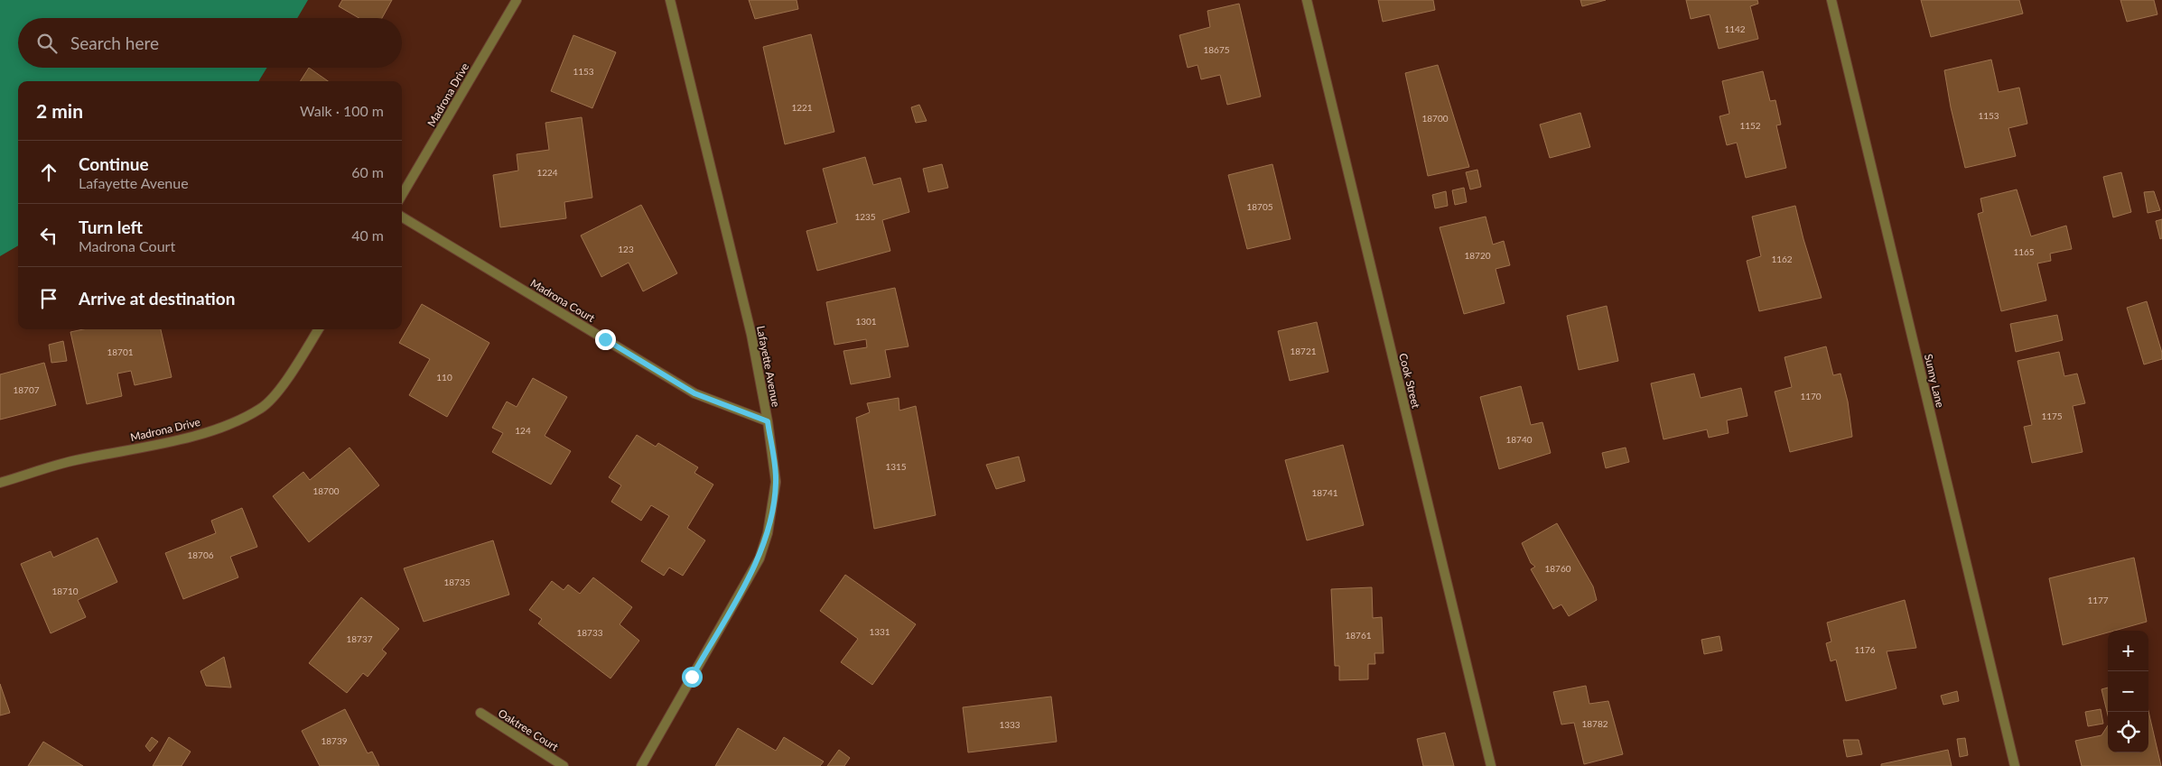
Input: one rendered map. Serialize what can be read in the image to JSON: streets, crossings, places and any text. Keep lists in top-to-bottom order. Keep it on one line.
{"streets":{"street":["Madrona Drive","Madrona Court","Lafayette Avenue","Cook Street","Sunny Lane","Oaktree Court"]},"crossings":[["Madrona Court","Lafayette Avenue"]],"house_numbers":["1142","18675","1153","1221","1153","18700","1152","1224","18705","1235","123","1165","18720","1162","1301","18721","18701","110","18707","1170","1175","124","18740","1315","18700","18741","18706","18760","18735","18710","1177","1331","18733","18761","18737","1176","18782","1333","18739"],"page":{"search":"Search here","heading":["2 min","Walk · 100 m"],"list":[["Continue","Lafayette Avenue","60 m"],["Turn left","Madrona Court","40 m"],"Arrive at destination"],"map_buttons":["+","−"]}}
